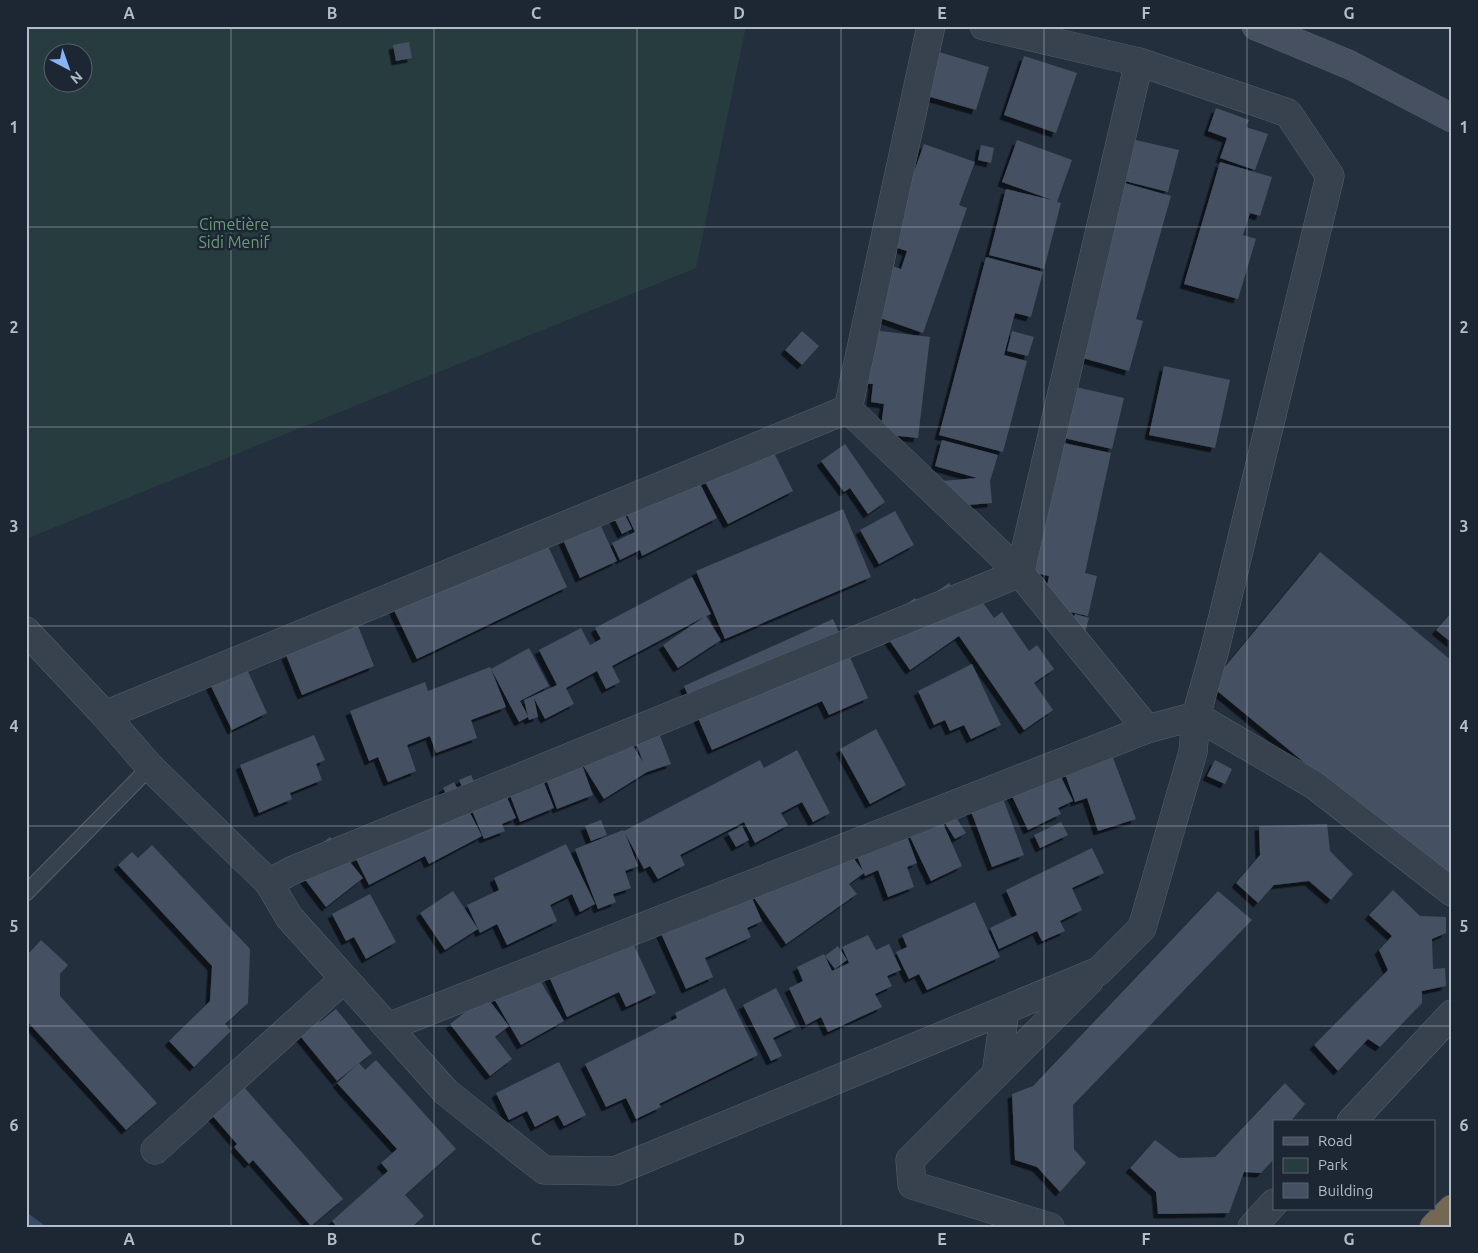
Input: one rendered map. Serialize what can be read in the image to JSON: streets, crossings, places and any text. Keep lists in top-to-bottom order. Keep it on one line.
{"parks":["Cimetière Sidi Menif"],"legend":["Road","Park","Building"],"north":"bottom right","grid":{"columns":["A","B","C","D","E","F","G"],"rows":["1","2","3","4","5","6"]}}
